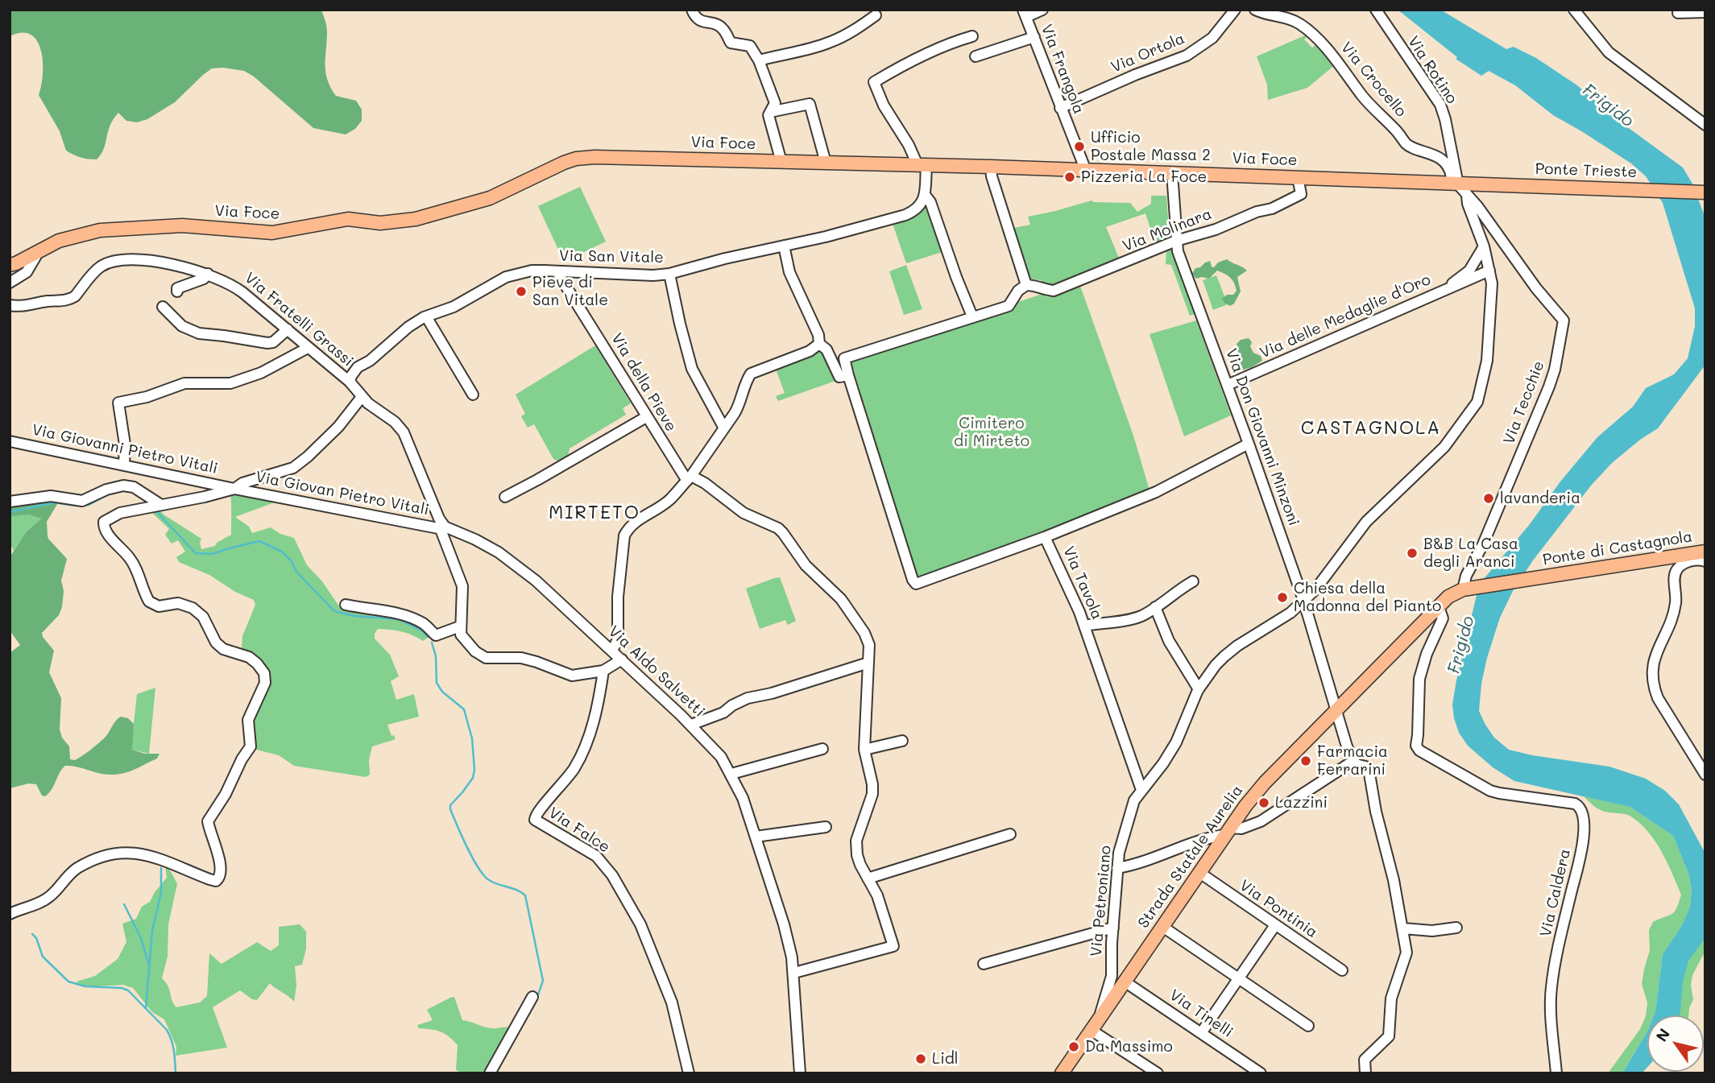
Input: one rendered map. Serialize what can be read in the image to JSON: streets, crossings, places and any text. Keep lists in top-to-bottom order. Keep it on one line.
{"streets":{"main road":["Via Foce","Ponte Trieste","Ponte di Castagnola","Strada Statale Aurelia"],"street":["Via Ortola","Via Frangola","Via Rotino","Via Crocello","Via Molinara","Via San Vitale","Via delle Medaglie d'Oro","Via Fratelli Grassi","Via della Pieve","Via Tecchie","Via Don Giovanni Minzoni","Via Giovanni Pietro Vitali","Via Giovan Pietro Vitali","Via Tavola","Via Aldo Salvetti","Via Falce","Via Caldera","Via Petroniano","Via Pontinia","Via Tinelli"]},"crossings":[["Via Ortola","Via Frangola"],["Via Frangola","Via Foce"],["Via Rotino","Via Crocello"],["Via Rotino","Via Foce"],["Via Rotino","Ponte Trieste"],["Via Rotino","Via Tecchie"],["Via Rotino","Via Petroniano"],["Via Crocello","Via Foce"],["Via Crocello","Ponte Trieste"],["Via Crocello","Via Tecchie"],["Via Crocello","Via Petroniano"],["Via Foce","Ponte Trieste"],["Via Foce","Via Molinara"],["Via Foce","Via Tecchie"],["Via Foce","Via Don Giovanni Minzoni"],["Via Foce","Via Petroniano"],["Ponte Trieste","Via Tecchie"],["Ponte Trieste","Via Petroniano"],["Via Molinara","Via Don Giovanni Minzoni"],["Via San Vitale","Via Fratelli Grassi"],["Via San Vitale","Via della Pieve"],["Via delle Medaglie d'Oro","Via Don Giovanni Minzoni"],["Via delle Medaglie d'Oro","Via Petroniano"],["Via Tecchie","Ponte di Castagnola"],["Via Tecchie","Strada Statale Aurelia"],["Via Tecchie","Via Petroniano"],["Via Don Giovanni Minzoni","Via Tavola"],["Via Don Giovanni Minzoni","Strada Statale Aurelia"],["Via Don Giovanni Minzoni","Via Petroniano"],["Via Giovanni Pietro Vitali","Via Giovan Pietro Vitali"],["Via Giovan Pietro Vitali","Via Aldo Salvetti"],["Ponte di Castagnola","Strada Statale Aurelia"],["Via Tavola","Via Petroniano"],["Strada Statale Aurelia","Via Caldera"],["Strada Statale Aurelia","Via Petroniano"],["Strada Statale Aurelia","Via Pontinia"],["Strada Statale Aurelia","Via Tinelli"]],"districts":["CASTAGNOLA","MIRTETO"],"water":["Frigido"],"parks":["Cimitero di Mirteto"],"places":["Ufficio Postale Massa 2","Pizzeria La Foce","Pieve di San Vitale","lavanderia","B&B La Casa degli Aranci","Chiesa della Madonna del Pianto","Farmacia Ferrarini","Lazzini","Da Massimo","Lidl"],"north":"top left"}
